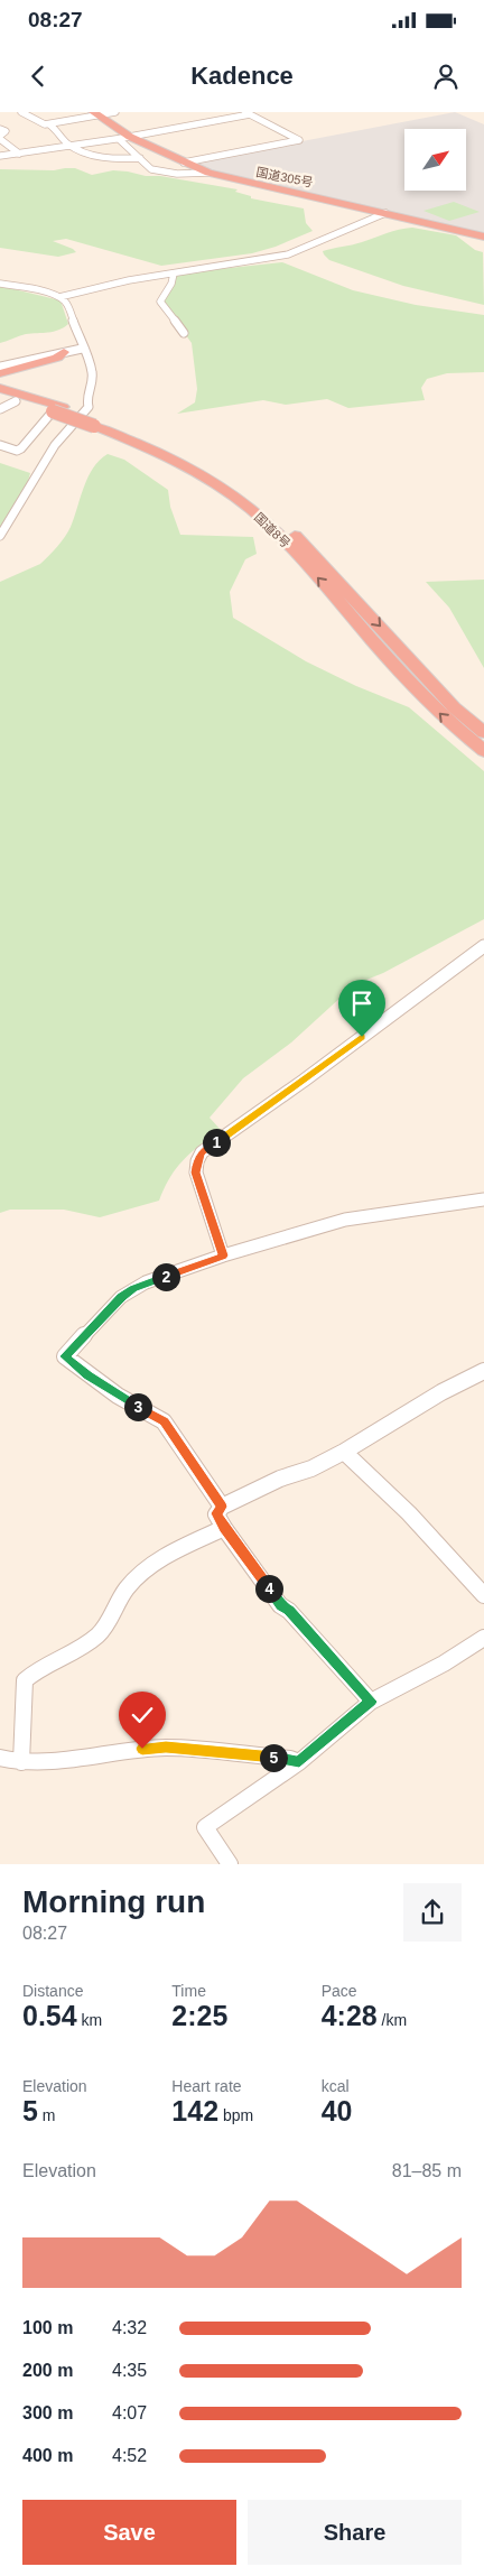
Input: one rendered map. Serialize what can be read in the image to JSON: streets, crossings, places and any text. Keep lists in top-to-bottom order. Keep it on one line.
{"streets":{"highway":["国道305号","国道8号"]},"north":"top right","page":{"status":"08:27","header":"Kadence","pins":["1","2","3","4","5"],"heading":["Morning run","08:27"],"stats":[["Distance","0.54 km"],["Time","2:25"],["Pace","4:28 /km"],["Elevation","5 m"],["Heart rate","142 bpm"],["kcal","40"]],"chart":["Elevation","81–85 m"],"list":[{"name":"100 m","note":"4:32"},{"name":"200 m","note":"4:35"},{"name":"300 m","note":"4:07"},{"name":"400 m","note":"4:52"}],"buttons":["Save","Share"]}}
